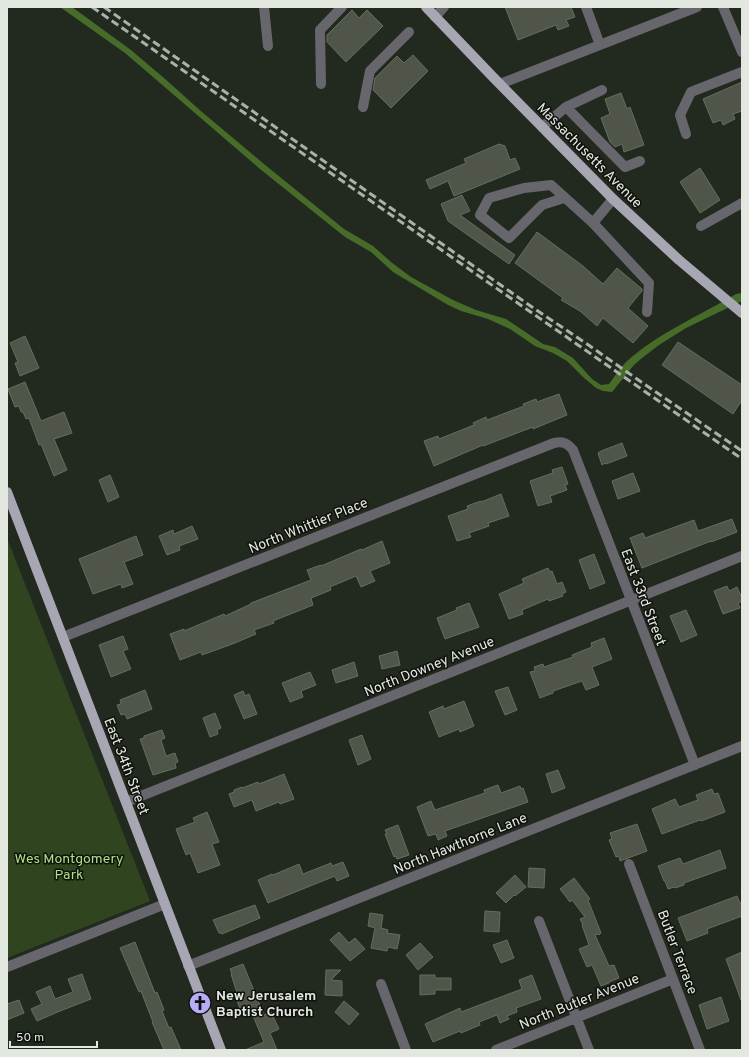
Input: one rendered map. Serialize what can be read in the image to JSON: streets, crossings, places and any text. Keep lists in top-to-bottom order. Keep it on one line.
{"streets":{"main road":["Massachusetts Avenue","East 34th Street"],"street":["North Whittier Place","East 33rd Street","North Downey Avenue","North Hawthorne Lane","Butler Terrace","North Butler Avenue"]},"crossings":[["North Whittier Place","East 33rd Street"],["North Whittier Place","East 34th Street"],["East 33rd Street","North Downey Avenue"],["East 33rd Street","North Hawthorne Lane"],["North Downey Avenue","East 34th Street"],["East 34th Street","North Hawthorne Lane"],["Butler Terrace","North Butler Avenue"]],"parks":["Wes Montgomery Park"],"places":{"church":["New Jerusalem Baptist Church"]},"scale_bar":"50 m"}
